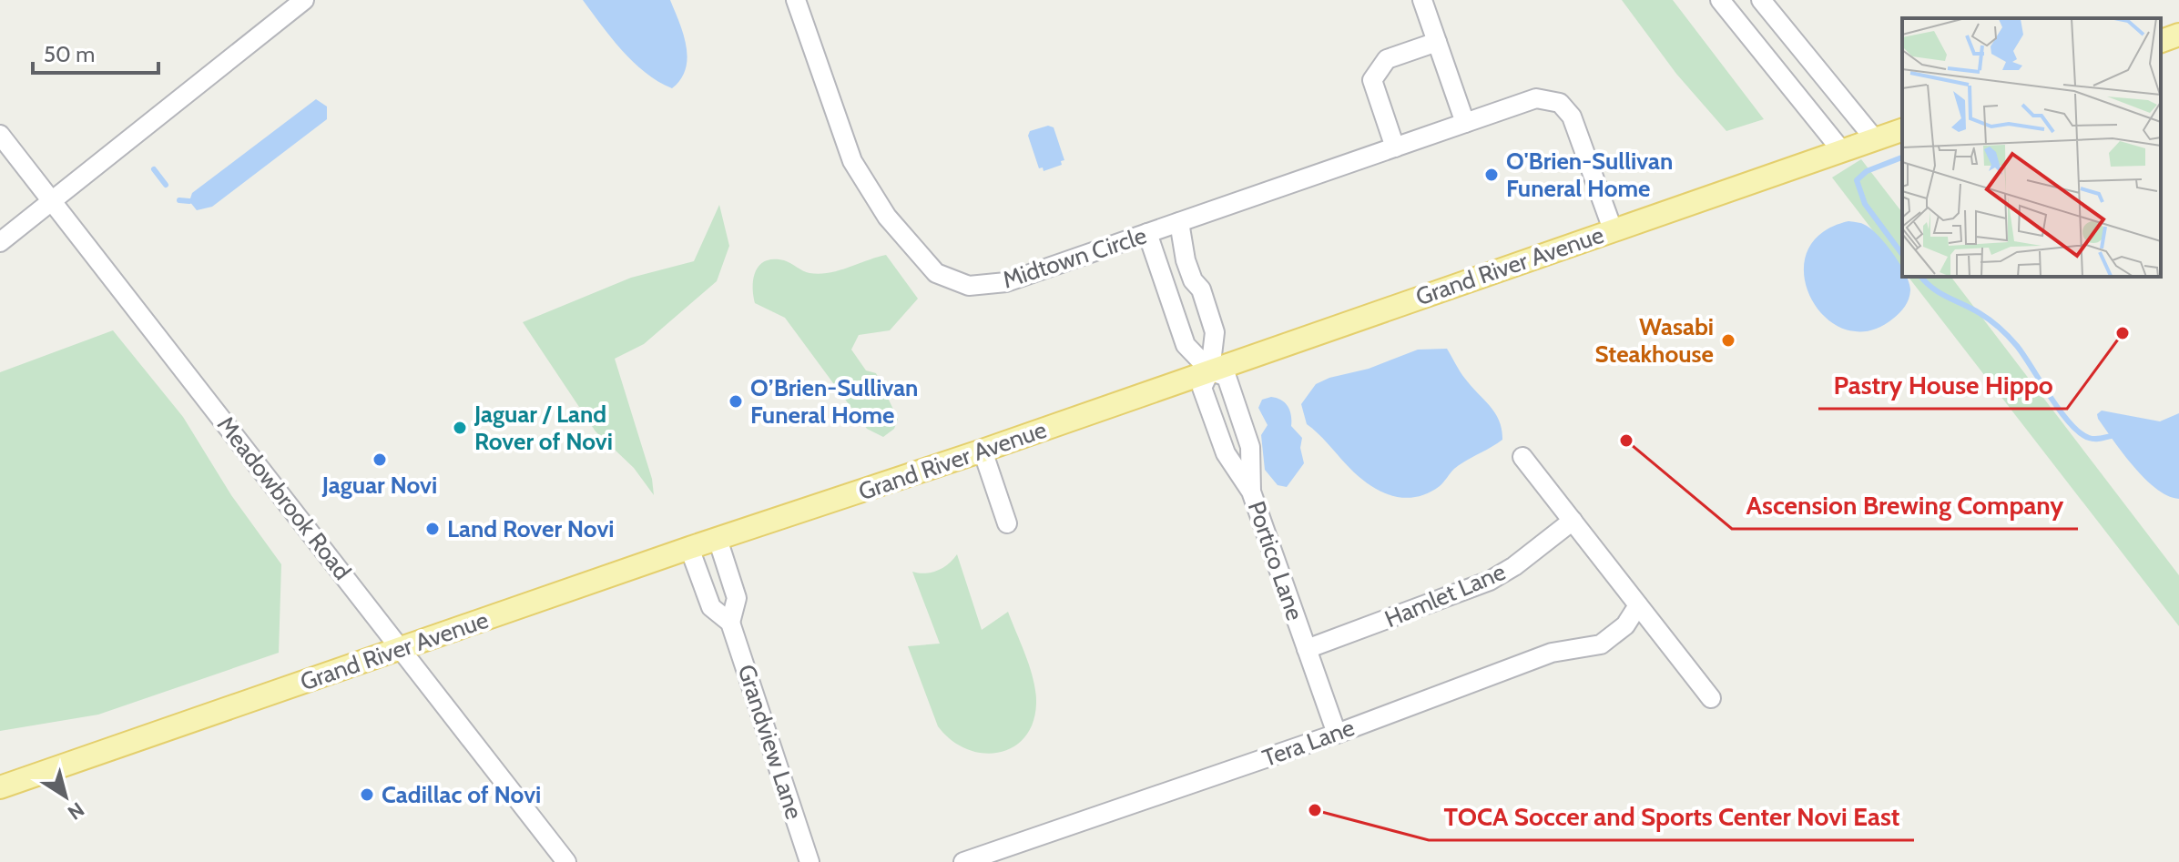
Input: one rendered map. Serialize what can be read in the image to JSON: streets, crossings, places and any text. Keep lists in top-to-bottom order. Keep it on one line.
{"streets":{"main road":["Grand River Avenue"],"street":["Midtown Circle","Meadowbrook Road","Portico Lane","Hamlet Lane","Grandview Lane","Tera Lane"]},"crossings":[["Midtown Circle","Grand River Avenue"],["Midtown Circle","Portico Lane"],["Grand River Avenue","Meadowbrook Road"],["Grand River Avenue","Portico Lane"],["Grand River Avenue","Grandview Lane"],["Portico Lane","Hamlet Lane"],["Portico Lane","Tera Lane"]],"places":["O'Brien-Sullivan Funeral Home","Pastry House Hippo","Wasabi Steakhouse","O’Brien-Sullivan Funeral Home","Jaguar / Land Rover of Novi","Ascension Brewing Company","Jaguar Novi","Land Rover Novi","Cadillac of Novi","TOCA Soccer and Sports Center Novi East"],"scale_bar":"50 m","north":"bottom right"}
